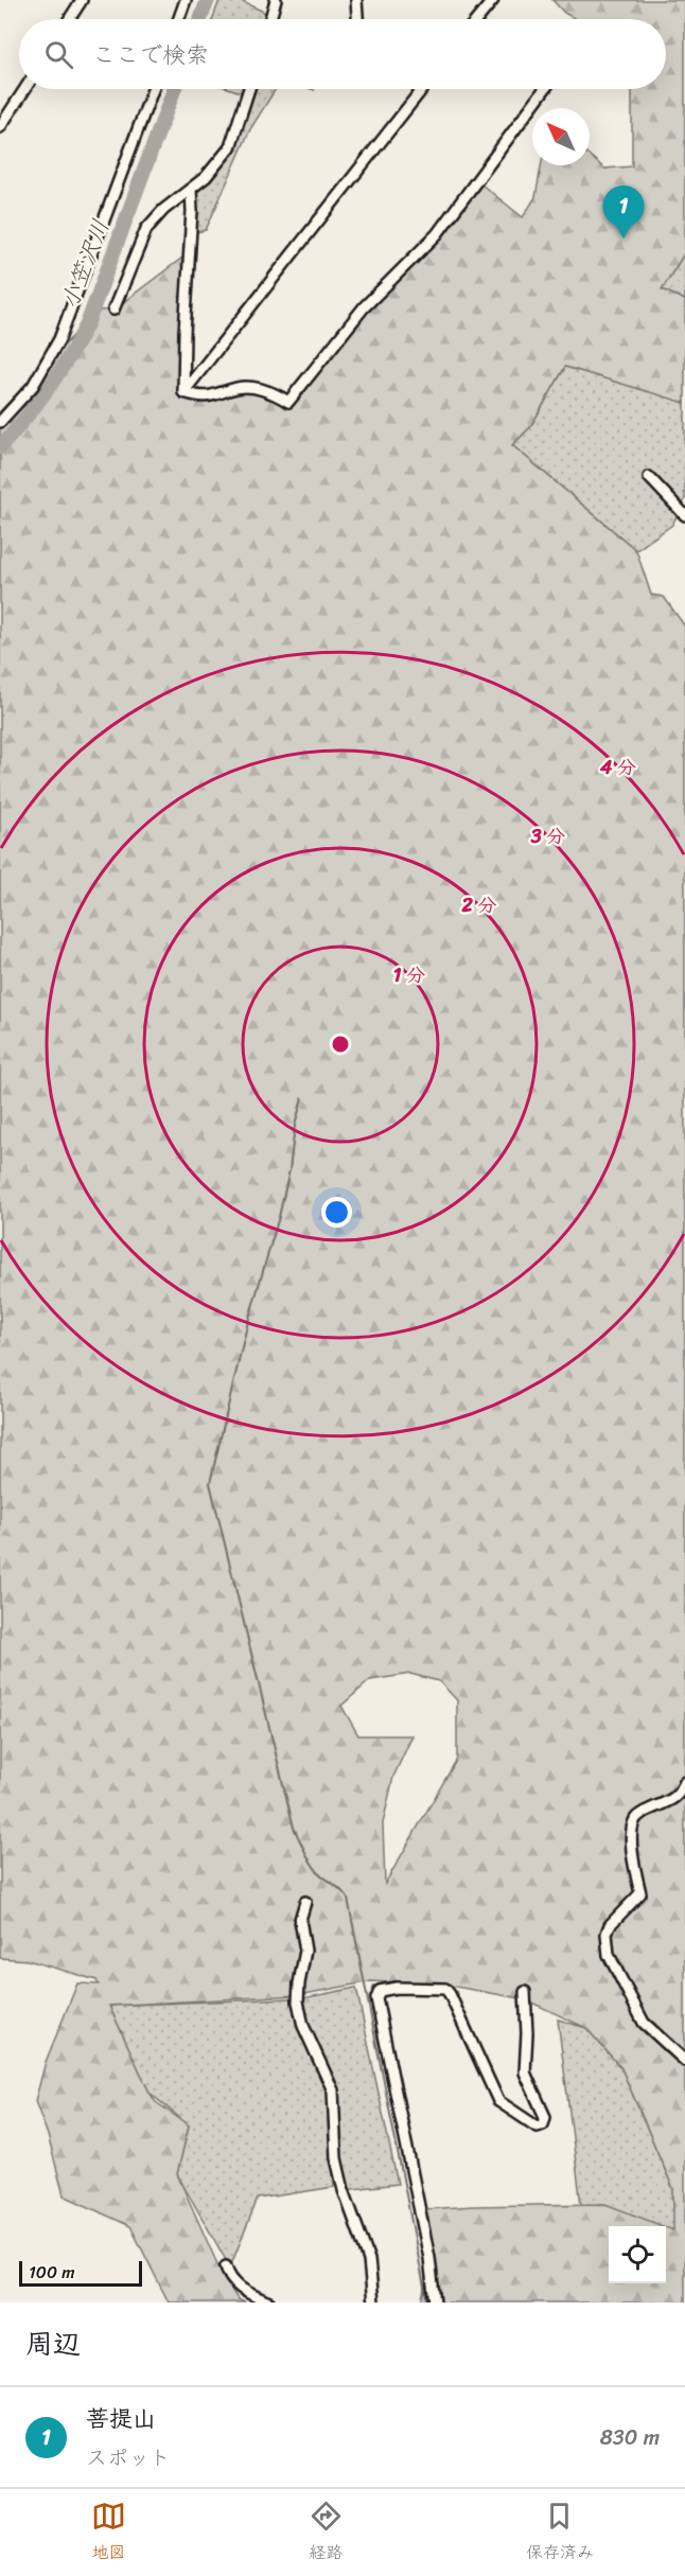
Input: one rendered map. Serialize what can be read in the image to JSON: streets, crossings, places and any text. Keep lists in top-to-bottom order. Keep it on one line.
{"water":["小笠沢川"],"scale_bar":"100 m","north":"top left","page":{"search":"ここで検索","pins":"1","scale":"100 m","heading":"周辺","list":[{"mark":"1","name":"菩提山","note":"スポット","value":"830 m"}],"nav":["地図","経路","保存済み"]},"rings":["4 分","3 分","2 分","1 分"]}
